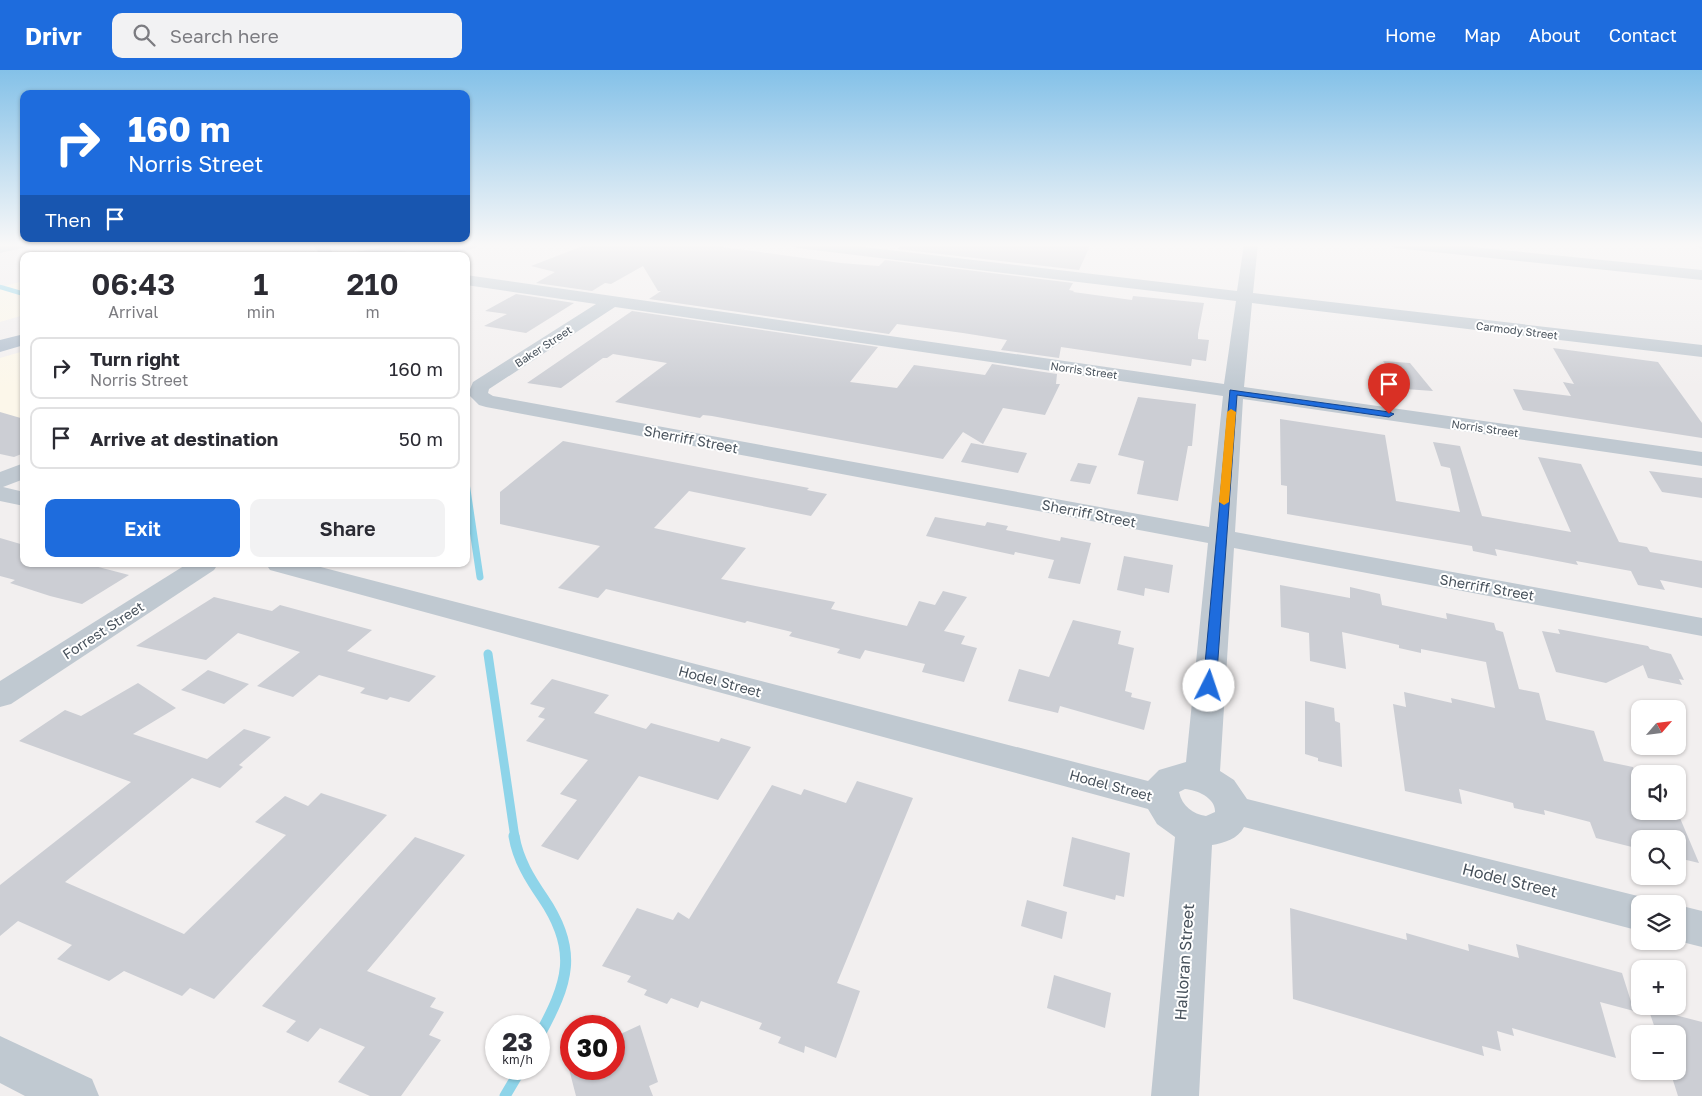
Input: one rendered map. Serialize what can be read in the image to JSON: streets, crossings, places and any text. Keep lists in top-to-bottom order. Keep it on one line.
{"streets":{"street":["Carmody Street","Baker Street","Norris Street","Sherriff Street","Forrest Street","Hodel Street","Halloran Street"]},"crossings":[["Baker Street","Norris Street"],["Baker Street","Sherriff Street"],["Hodel Street","Halloran Street"]],"north":"top right","page":{"header":"Drivr","search":"Search here","nav":["Home","Map","About","Contact"],"turn":["160 m","Norris Street"],"then":"Then","eta":["06:43","Arrival","1","min","210","m"],"list":[{"name":"Turn right","note":"Norris Street","value":"160 m"},{"name":"Arrive at destination","value":"50 m"}],"buttons":["Exit","Share"],"map_buttons":["+","−"],"speed":"23 km/h","limit":"30"}}
